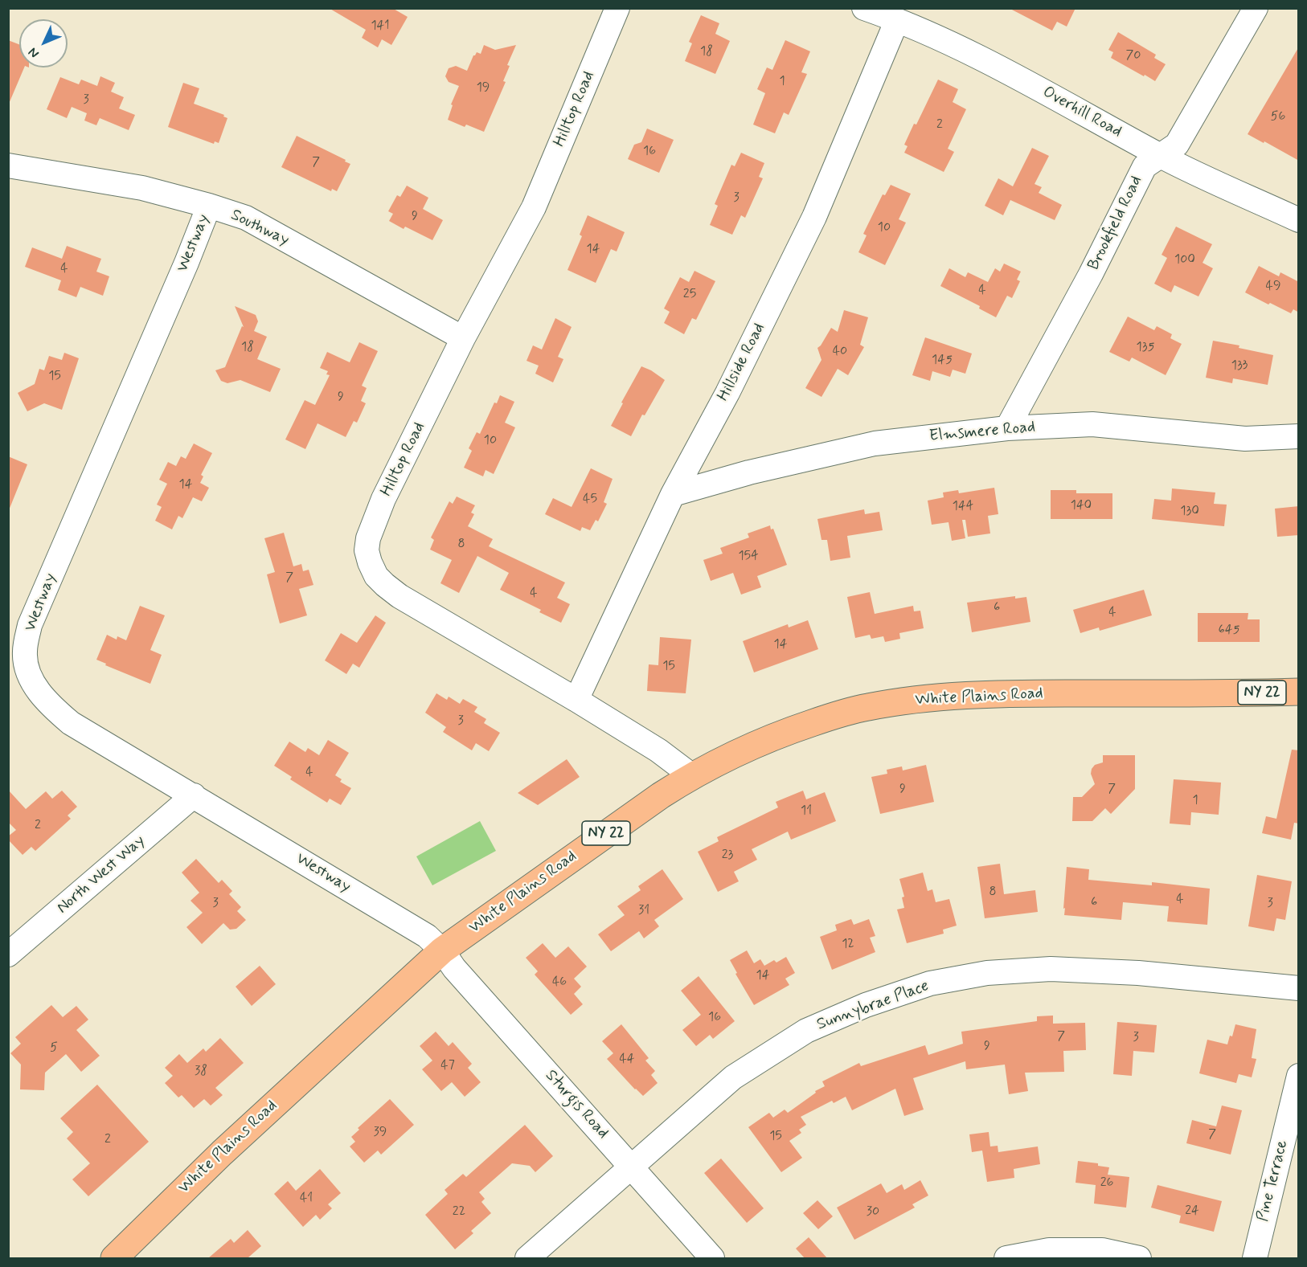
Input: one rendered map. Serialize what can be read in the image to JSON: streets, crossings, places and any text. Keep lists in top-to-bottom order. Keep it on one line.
{"streets":{"main road":["NY 22","White Plains Road"],"street":["Hilltop Road","Overhill Road","Brookfield Road","Southway","Westway","Hillside Road","Elmsmere Road","North West Way","Sunnybrae Place","Sturgis Road","Pine Terrace"]},"crossings":[["Hilltop Road","Southway"],["Hilltop Road","Hillside Road"],["Hilltop Road","White Plains Road"],["Overhill Road","Brookfield Road"],["Overhill Road","Hillside Road"],["Brookfield Road","Elmsmere Road"],["Southway","Westway"],["Westway","White Plains Road"],["Westway","North West Way"],["Westway","Sturgis Road"],["Hillside Road","Elmsmere Road"],["White Plains Road","Sturgis Road"],["Sunnybrae Place","Sturgis Road"]],"house_numbers":["141","18","70","1","19","3","56","2","16","7","3","9","10","14","100","4","49","4","25","18","135","40","145","133","15","9","10","14","45","140","144","130","8","154","7","4","6","4","645","14","15","3","4","9","7","1","11","2","23","8","4","6","3","3","31","12","14","46","16","7","3","9","5","44","47","38","39","7","15","2","26","41","24","22","30"],"north":"bottom left"}
